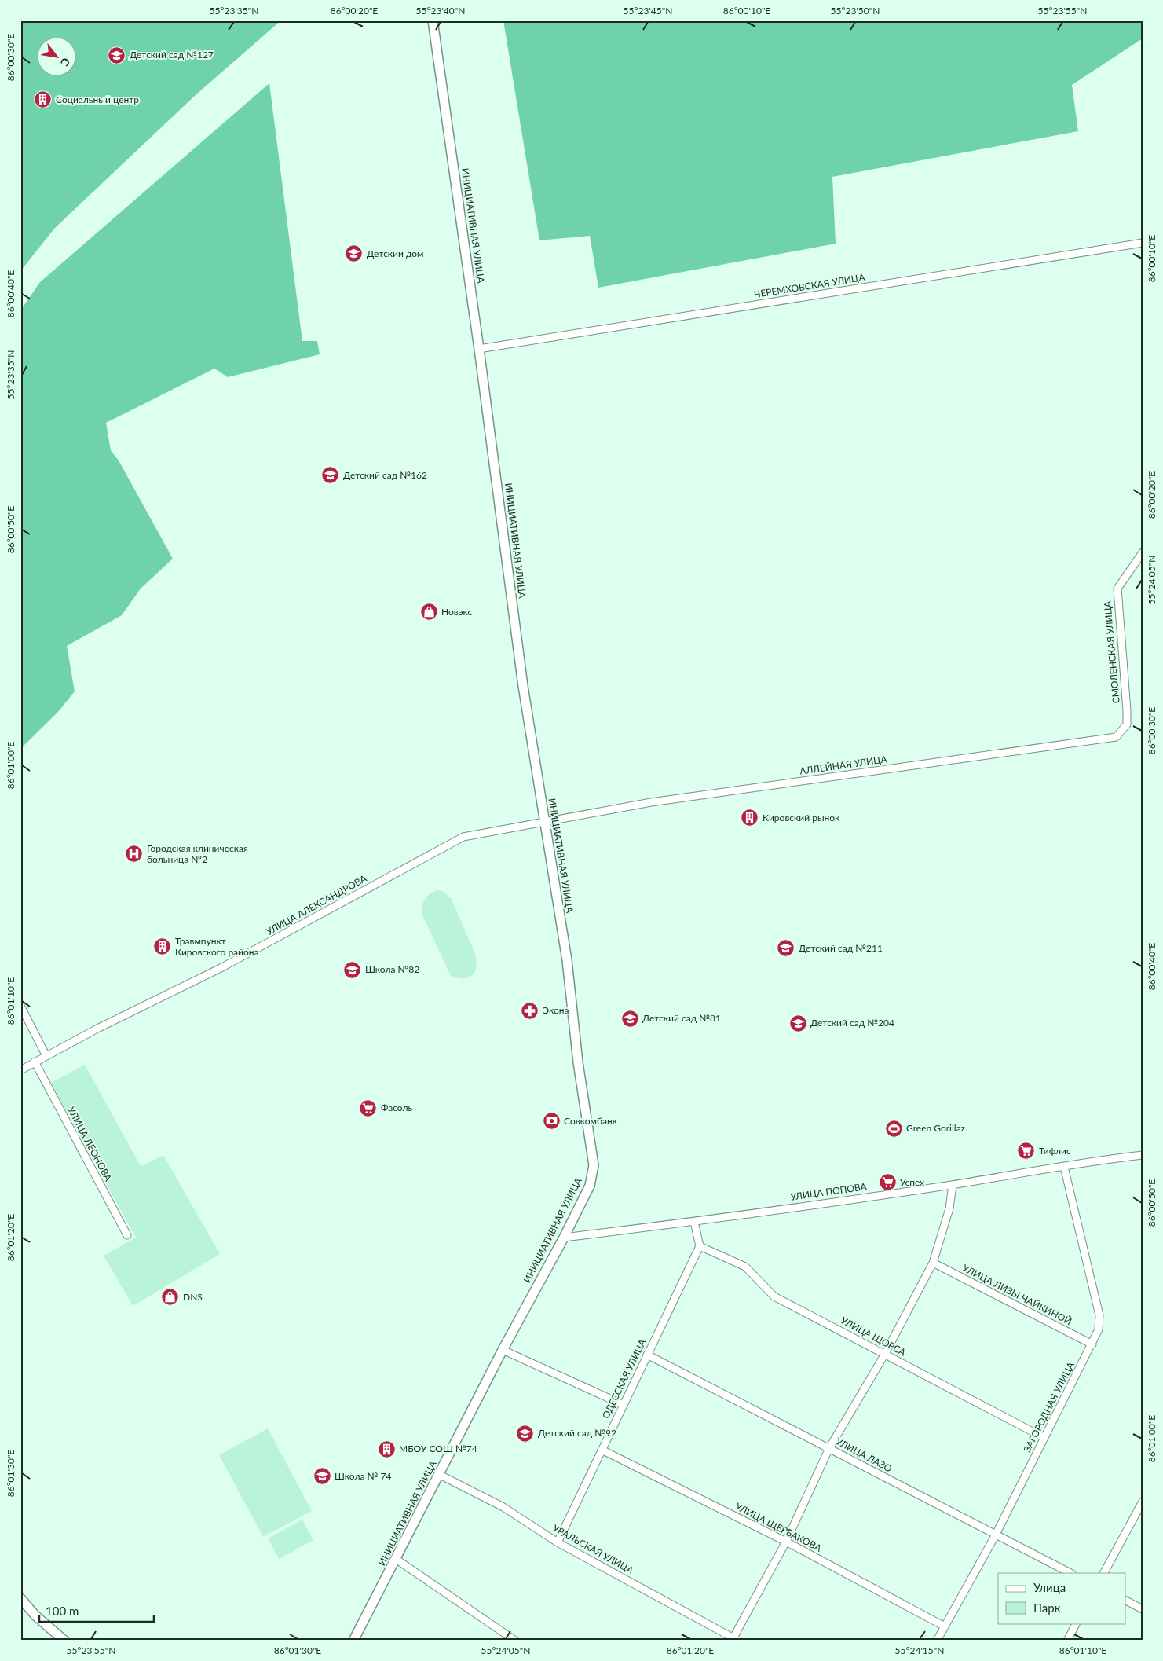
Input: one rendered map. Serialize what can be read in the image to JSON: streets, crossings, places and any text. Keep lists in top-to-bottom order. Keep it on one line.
{"streets":{"main road":["ИНИЦИАТИВНАЯ УЛИЦА"],"street":["ЧЕРЕМХОВСКАЯ УЛИЦА","СМОЛЕНСКАЯ УЛИЦА","АЛЛЕЙНАЯ УЛИЦА","УЛИЦА АЛЕКСАНДРОВА","УЛИЦА ЛЕОНОВА","УЛИЦА ПОПОВА","УЛИЦА ЛИЗЫ ЧАЙКИНОЙ","УЛИЦА ЩОРСА","ОДЕССКАЯ УЛИЦА","ЗАГОРОДНАЯ УЛИЦА","УЛИЦА ЛАЗО","УЛИЦА ЩЕРБАКОВА","УРАЛЬСКАЯ УЛИЦА"]},"crossings":[["ИНИЦИАТИВНАЯ УЛИЦА","ЧЕРЕМХОВСКАЯ УЛИЦА"],["ИНИЦИАТИВНАЯ УЛИЦА","АЛЛЕЙНАЯ УЛИЦА"],["ИНИЦИАТИВНАЯ УЛИЦА","УЛИЦА АЛЕКСАНДРОВА"],["ИНИЦИАТИВНАЯ УЛИЦА","УЛИЦА ПОПОВА"],["ИНИЦИАТИВНАЯ УЛИЦА","УРАЛЬСКАЯ УЛИЦА"],["СМОЛЕНСКАЯ УЛИЦА","АЛЛЕЙНАЯ УЛИЦА"],["АЛЛЕЙНАЯ УЛИЦА","УЛИЦА АЛЕКСАНДРОВА"],["УЛИЦА АЛЕКСАНДРОВА","УЛИЦА ЛЕОНОВА"],["УЛИЦА ПОПОВА","ЗАГОРОДНАЯ УЛИЦА"],["УЛИЦА ЛИЗЫ ЧАЙКИНОЙ","ЗАГОРОДНАЯ УЛИЦА"],["УЛИЦА ЩОРСА","ОДЕССКАЯ УЛИЦА"],["УЛИЦА ЩОРСА","ЗАГОРОДНАЯ УЛИЦА"],["ОДЕССКАЯ УЛИЦА","УЛИЦА ЛАЗО"],["ОДЕССКАЯ УЛИЦА","УЛИЦА ЩЕРБАКОВА"],["ОДЕССКАЯ УЛИЦА","УРАЛЬСКАЯ УЛИЦА"],["ЗАГОРОДНАЯ УЛИЦА","УЛИЦА ЛАЗО"],["ЗАГОРОДНАЯ УЛИЦА","УЛИЦА ЩЕРБАКОВА"]],"places":{"school or university":["Детский сад №127","Детский дом","Детский сад №162","Детский сад №211","Школа №82","Детский сад №81","Детский сад №204","Детский сад №92","Школа № 74"],"building":["Социальный центр","Кировский рынок","Травмпункт Кировского района","МБОУ СОШ №74"],"shop":["Новэкс","DNS"],"hospital":["Городская клиническая больница №2"],"pharmacy":["Экона"],"supermarket":["Фасоль","Тифлис","Успех"],"bank":["Совкомбанк"],"sports":["Green Gorillaz"]},"legend":["Улица","Парк"],"scale_bar":"100 m","north":"bottom right","coordinates":["55°23'35\"N","86°00'20\"E","55°23'40\"N","55°23'45\"N","86°00'10\"E","55°23'50\"N","55°23'55\"N","86°00'30\"E","86°00'40\"E","86°00'50\"E","55°24'05\"N","86°01'00\"E","86°01'10\"E","86°01'20\"E","86°01'30\"E","55°24'15\"N"]}
